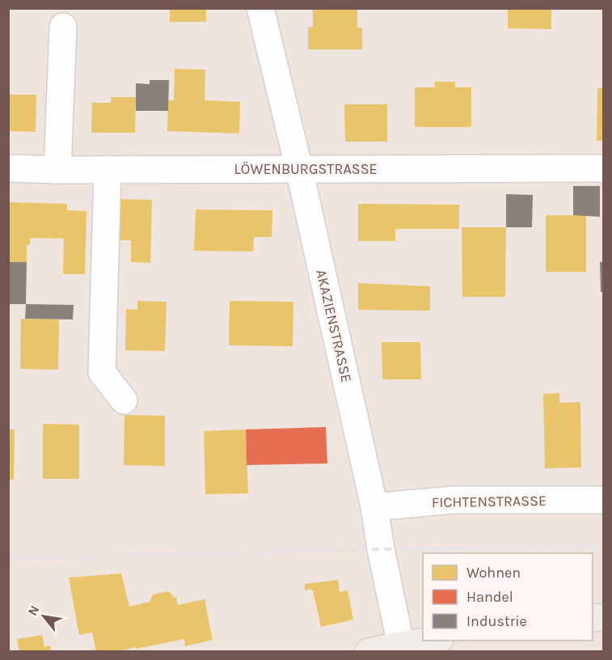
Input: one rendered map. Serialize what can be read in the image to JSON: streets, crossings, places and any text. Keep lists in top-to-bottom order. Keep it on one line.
{"streets":{"street":["LÖWENBURGSTRASSE","AKAZIENSTRASSE","FICHTENSTRASSE"]},"crossings":[["LÖWENBURGSTRASSE","AKAZIENSTRASSE"],["AKAZIENSTRASSE","FICHTENSTRASSE"]],"legend":["Wohnen","Handel","Industrie"],"north":"top left"}
